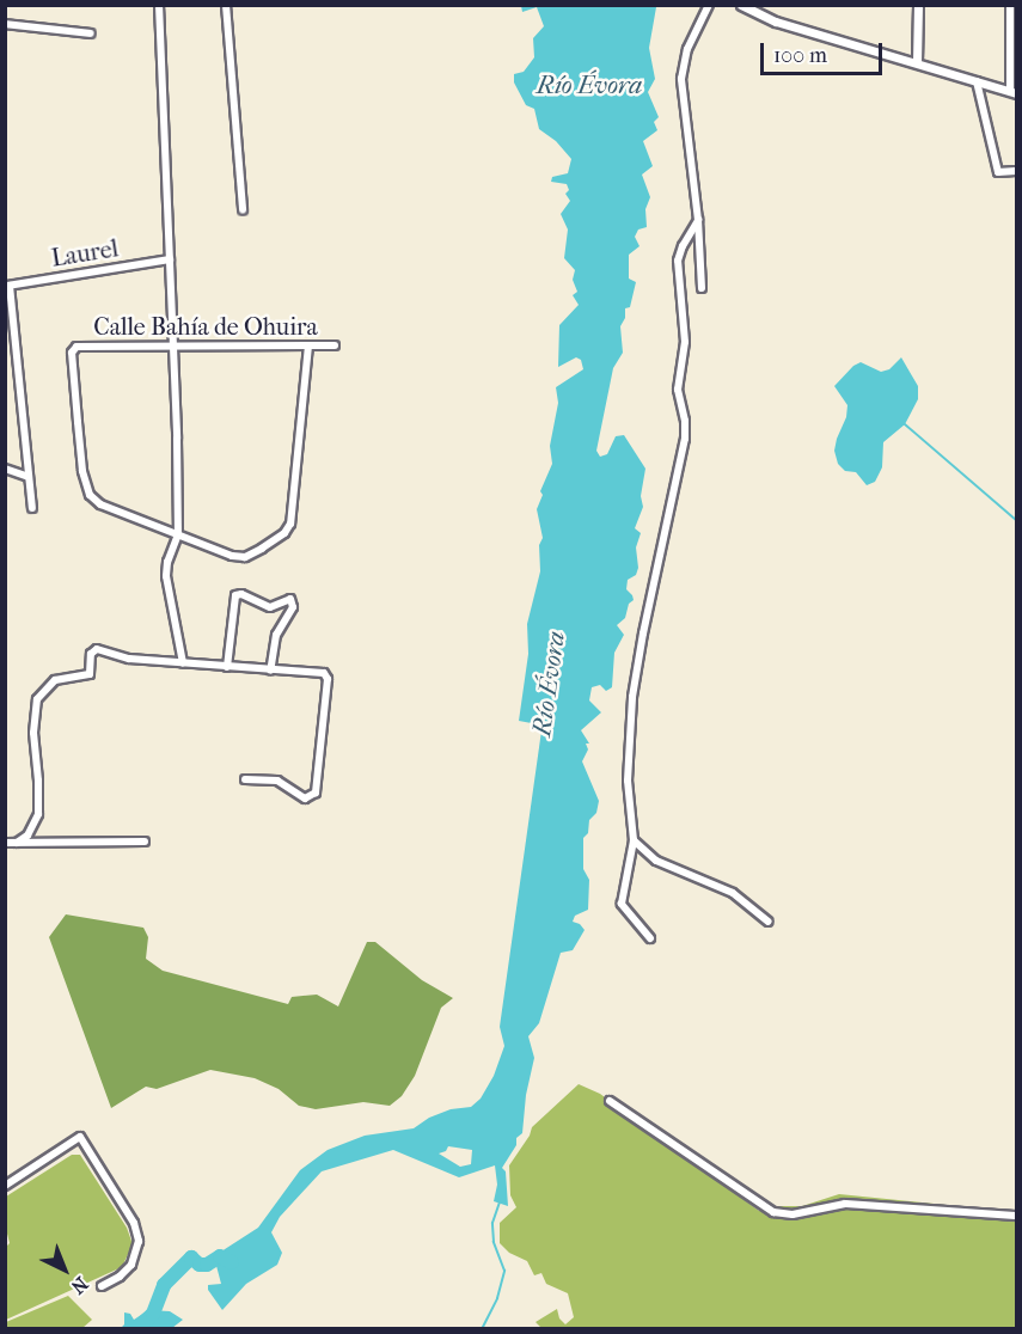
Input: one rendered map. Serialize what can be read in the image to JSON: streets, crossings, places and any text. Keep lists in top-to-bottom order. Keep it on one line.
{"streets":{"street":["Laurel","Calle Bahía de Ohuira"]},"water":["Río Évora"],"scale_bar":"100 m","north":"bottom right"}
